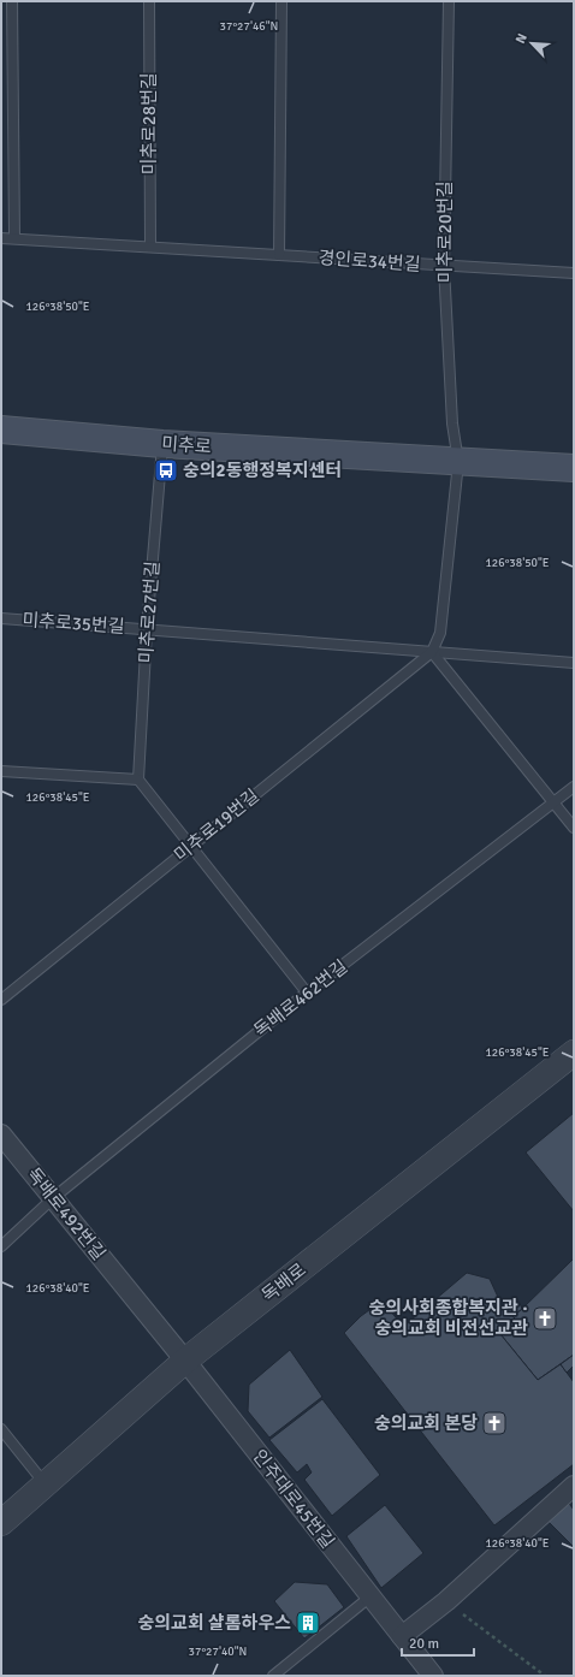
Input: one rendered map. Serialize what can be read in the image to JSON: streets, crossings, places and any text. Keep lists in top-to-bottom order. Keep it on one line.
{"streets":{"main road":["미추로"],"street":["독배로492번길","독배로","인주대로45번길"],"lane":["미추로28번길","미추로20번길","경인로34번길","미추로27번길","미추로35번길","미추로19번길","독배로462번길"]},"crossings":[["미추로28번길","경인로34번길"],["미추로20번길","경인로34번길"],["미추로20번길","미추로"],["미추로20번길","미추로19번길"],["미추로","미추로27번길"],["미추로","미추로19번길"],["미추로27번길","미추로35번길"],["독배로462번길","독배로492번길"],["독배로492번길","독배로"],["독배로492번길","인주대로45번길"],["독배로","인주대로45번길"]],"places":{"bus stop":["숭의2동행정복지센터"],"church":["숭의사회종합복지관 · 숭의교회 비전선교관","숭의교회 본당"],"building":["숭의교회 샬롬하우스"]},"scale_bar":"20 m","north":"top left","coordinates":["37°27'46\"N","126°38'50\"E","126°38'45\"E","126°38'40\"E","37°27'40\"N"]}
